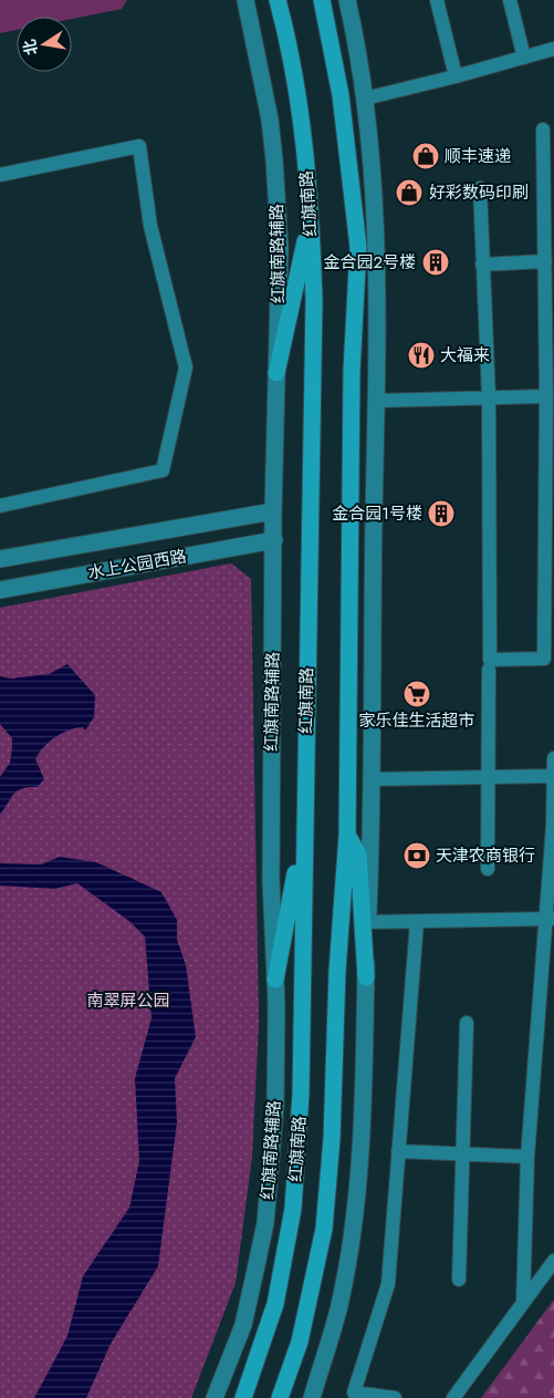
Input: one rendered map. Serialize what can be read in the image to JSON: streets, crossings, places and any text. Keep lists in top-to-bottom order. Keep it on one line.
{"streets":{"highway":["红旗南路"],"main road":["红旗南路辅路","水上公园西路"]},"crossings":[["红旗南路辅路","水上公园西路"]],"parks":["南翠屏公园"],"places":{"shop":["顺丰速递","好彩数码印刷"],"building":["金合园2号楼","金合园1号楼"],"restaurant":["大福来"],"supermarket":["家乐佳生活超市"],"bank":["天津农商银行"]},"north":"left"}
